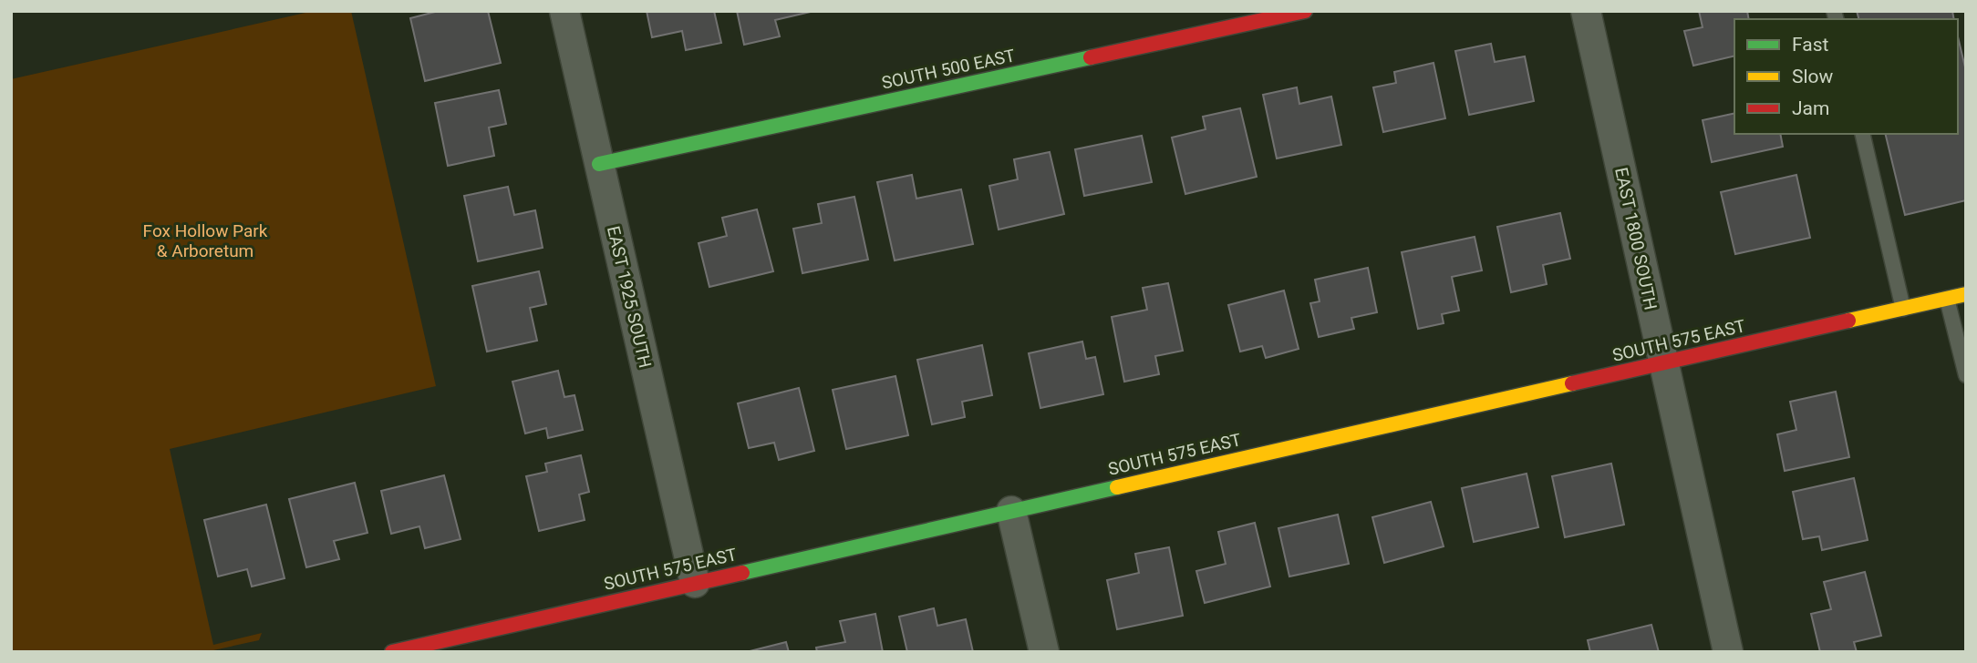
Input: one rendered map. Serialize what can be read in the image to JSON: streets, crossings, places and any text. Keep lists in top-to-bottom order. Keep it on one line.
{"streets":{"street":["SOUTH 500 EAST","EAST 1800 SOUTH","EAST 1925 SOUTH","SOUTH 575 EAST"]},"crossings":[["SOUTH 500 EAST","EAST 1925 SOUTH"],["EAST 1800 SOUTH","SOUTH 575 EAST"],["EAST 1925 SOUTH","SOUTH 575 EAST"]],"parks":["Fox Hollow Park & Arboretum"],"legend":["Fast","Slow","Jam"]}
